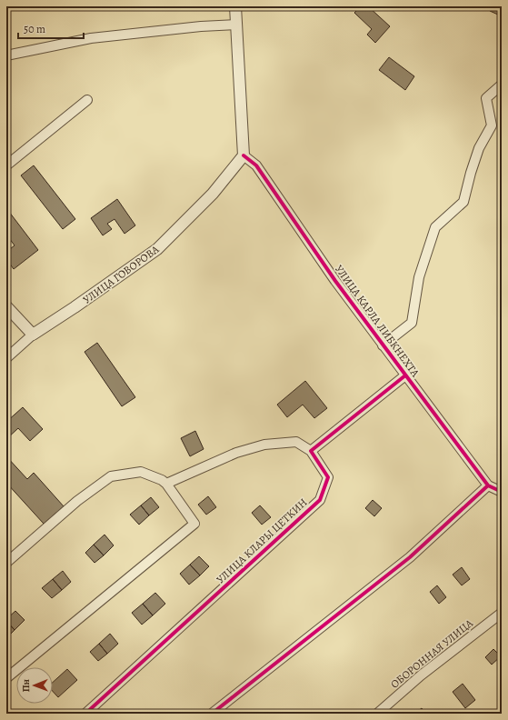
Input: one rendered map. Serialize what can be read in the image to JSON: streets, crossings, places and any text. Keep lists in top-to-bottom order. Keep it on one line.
{"streets":{"street":["УЛИЦА ГОВОРОВА","УЛИЦА КАРЛА ЛИБКНЕХТА","УЛИЦА КЛАРЫ ЦЕТКИН","ОБОРОННАЯ УЛИЦА"]},"crossings":[["УЛИЦА ГОВОРОВА","УЛИЦА КАРЛА ЛИБКНЕХТА"]],"scale_bar":"50 m","north":"left"}
